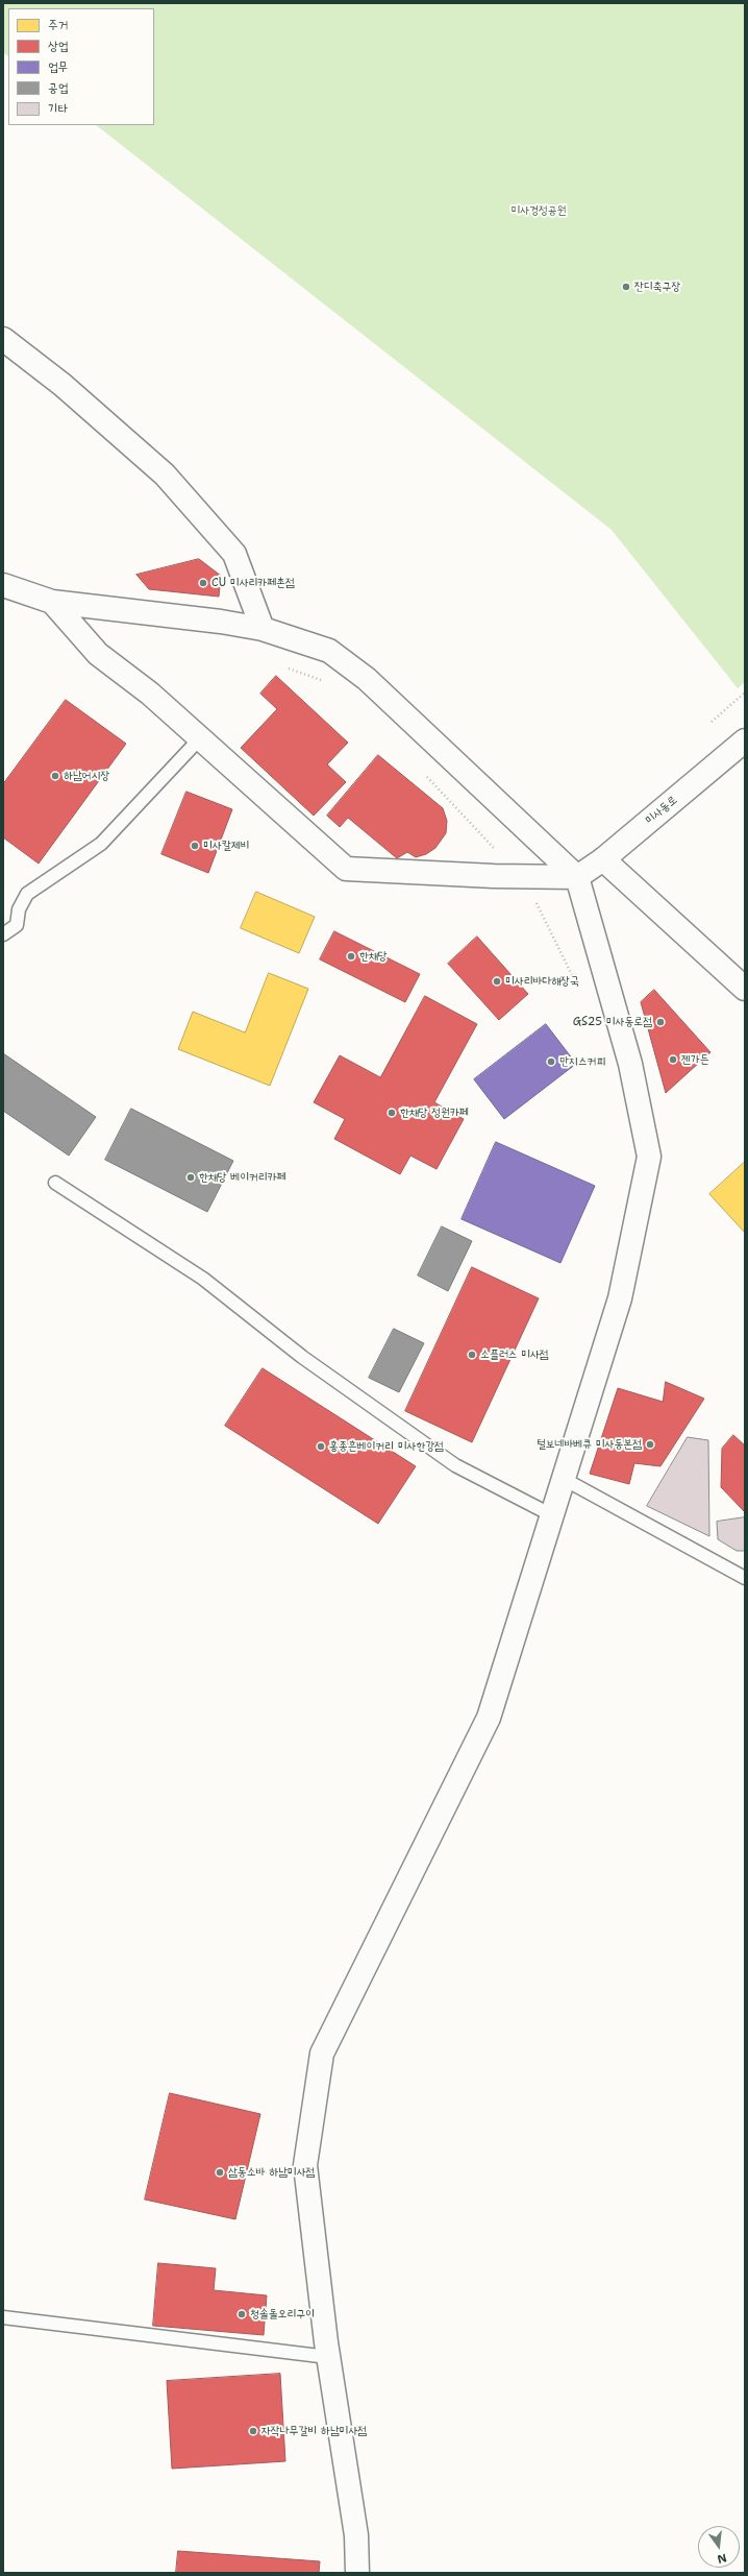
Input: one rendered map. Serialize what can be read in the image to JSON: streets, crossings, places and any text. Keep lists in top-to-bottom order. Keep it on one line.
{"streets":{"street":["미사동로"]},"parks":["미사경정공원"],"places":["잔디축구장","CU 미사리카페촌점","하남어시장","미사칼제비","한채당","미사리바다해장국","GS25 미사동로점","젠가든","만지스커피","한채당 정원카페","한채당 베이커리카페","소플러스 미사점","털보네바베큐 미사동본점","홍종흔베이커리 미사한강점","삼동소바 하남미사점","청솔돌오리구이","자작나무갈비 하남미사점"],"legend":["주거","상업","업무","공업","기타"],"north":"bottom"}
